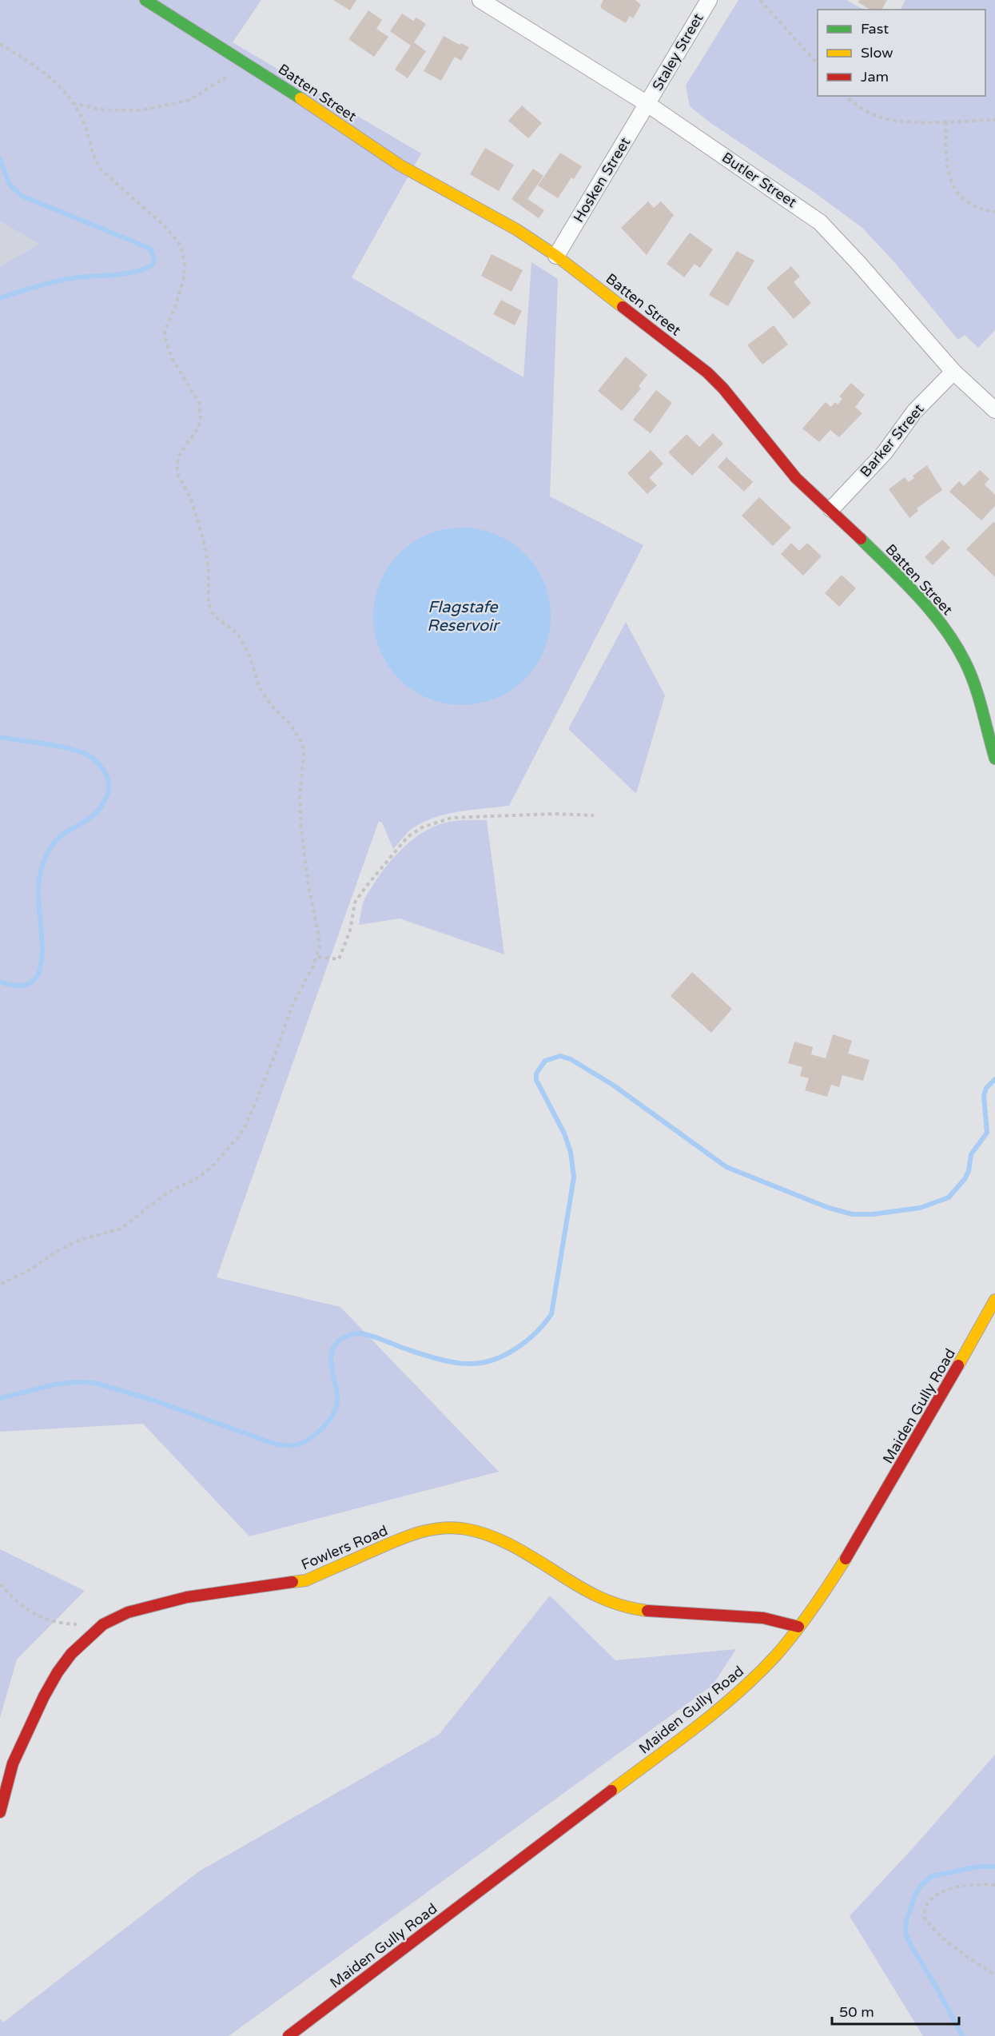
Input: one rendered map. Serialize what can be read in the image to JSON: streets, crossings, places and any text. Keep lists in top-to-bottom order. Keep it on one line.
{"streets":{"street":["Staley Street","Batten Street","Hosken Street","Butler Street","Barker Street","Maiden Gully Road","Fowlers Road"]},"crossings":[["Staley Street","Hosken Street"],["Staley Street","Butler Street"],["Batten Street","Hosken Street"],["Batten Street","Barker Street"],["Hosken Street","Butler Street"],["Butler Street","Barker Street"],["Maiden Gully Road","Fowlers Road"]],"water":["Flagstafe Reservoir"],"legend":["Fast","Slow","Jam"],"scale_bar":"50 m"}
